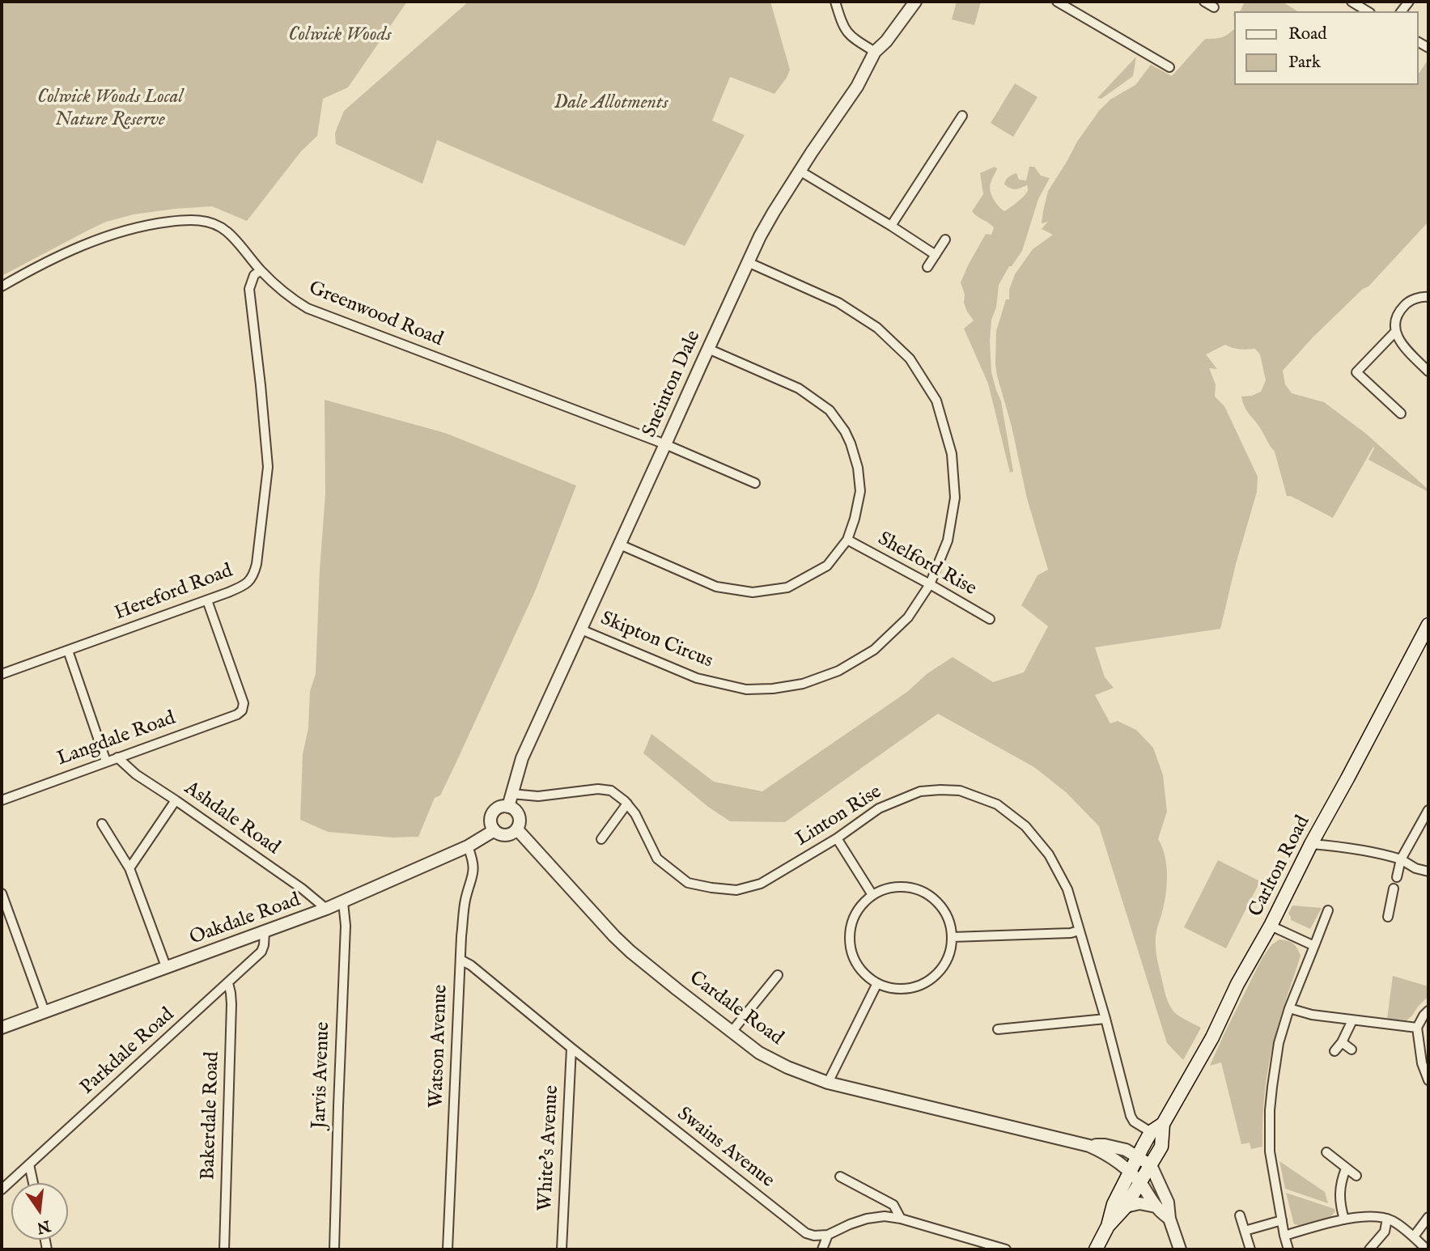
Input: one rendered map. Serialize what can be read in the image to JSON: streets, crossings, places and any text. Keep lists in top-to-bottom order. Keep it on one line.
{"streets":{"main road":["Carlton Road"],"street":["Greenwood Road","Sneinton Dale","Shelford Rise","Hereford Road","Skipton Circus","Langdale Road","Linton Rise","Ashdale Road","Oakdale Road","Cardale Road","Watson Avenue","Parkdale Road","Jarvis Avenue","Bakerdale Road","White's Avenue","Swains Avenue"]},"crossings":[["Greenwood Road","Sneinton Dale"],["Greenwood Road","Hereford Road"],["Sneinton Dale","Skipton Circus"],["Sneinton Dale","Linton Rise"],["Sneinton Dale","Oakdale Road"],["Sneinton Dale","Cardale Road"],["Shelford Rise","Skipton Circus"],["Hereford Road","Langdale Road"],["Langdale Road","Ashdale Road"],["Linton Rise","Carlton Road"],["Ashdale Road","Oakdale Road"],["Carlton Road","Cardale Road"],["Oakdale Road","Cardale Road"],["Oakdale Road","Watson Avenue"],["Oakdale Road","Parkdale Road"],["Oakdale Road","Jarvis Avenue"],["Watson Avenue","Swains Avenue"],["Parkdale Road","Bakerdale Road"],["White's Avenue","Swains Avenue"]],"parks":["Colwick Woods","Colwick Woods Local Nature Reserve","Dale Allotments"],"legend":["Road","Park"],"north":"bottom"}
